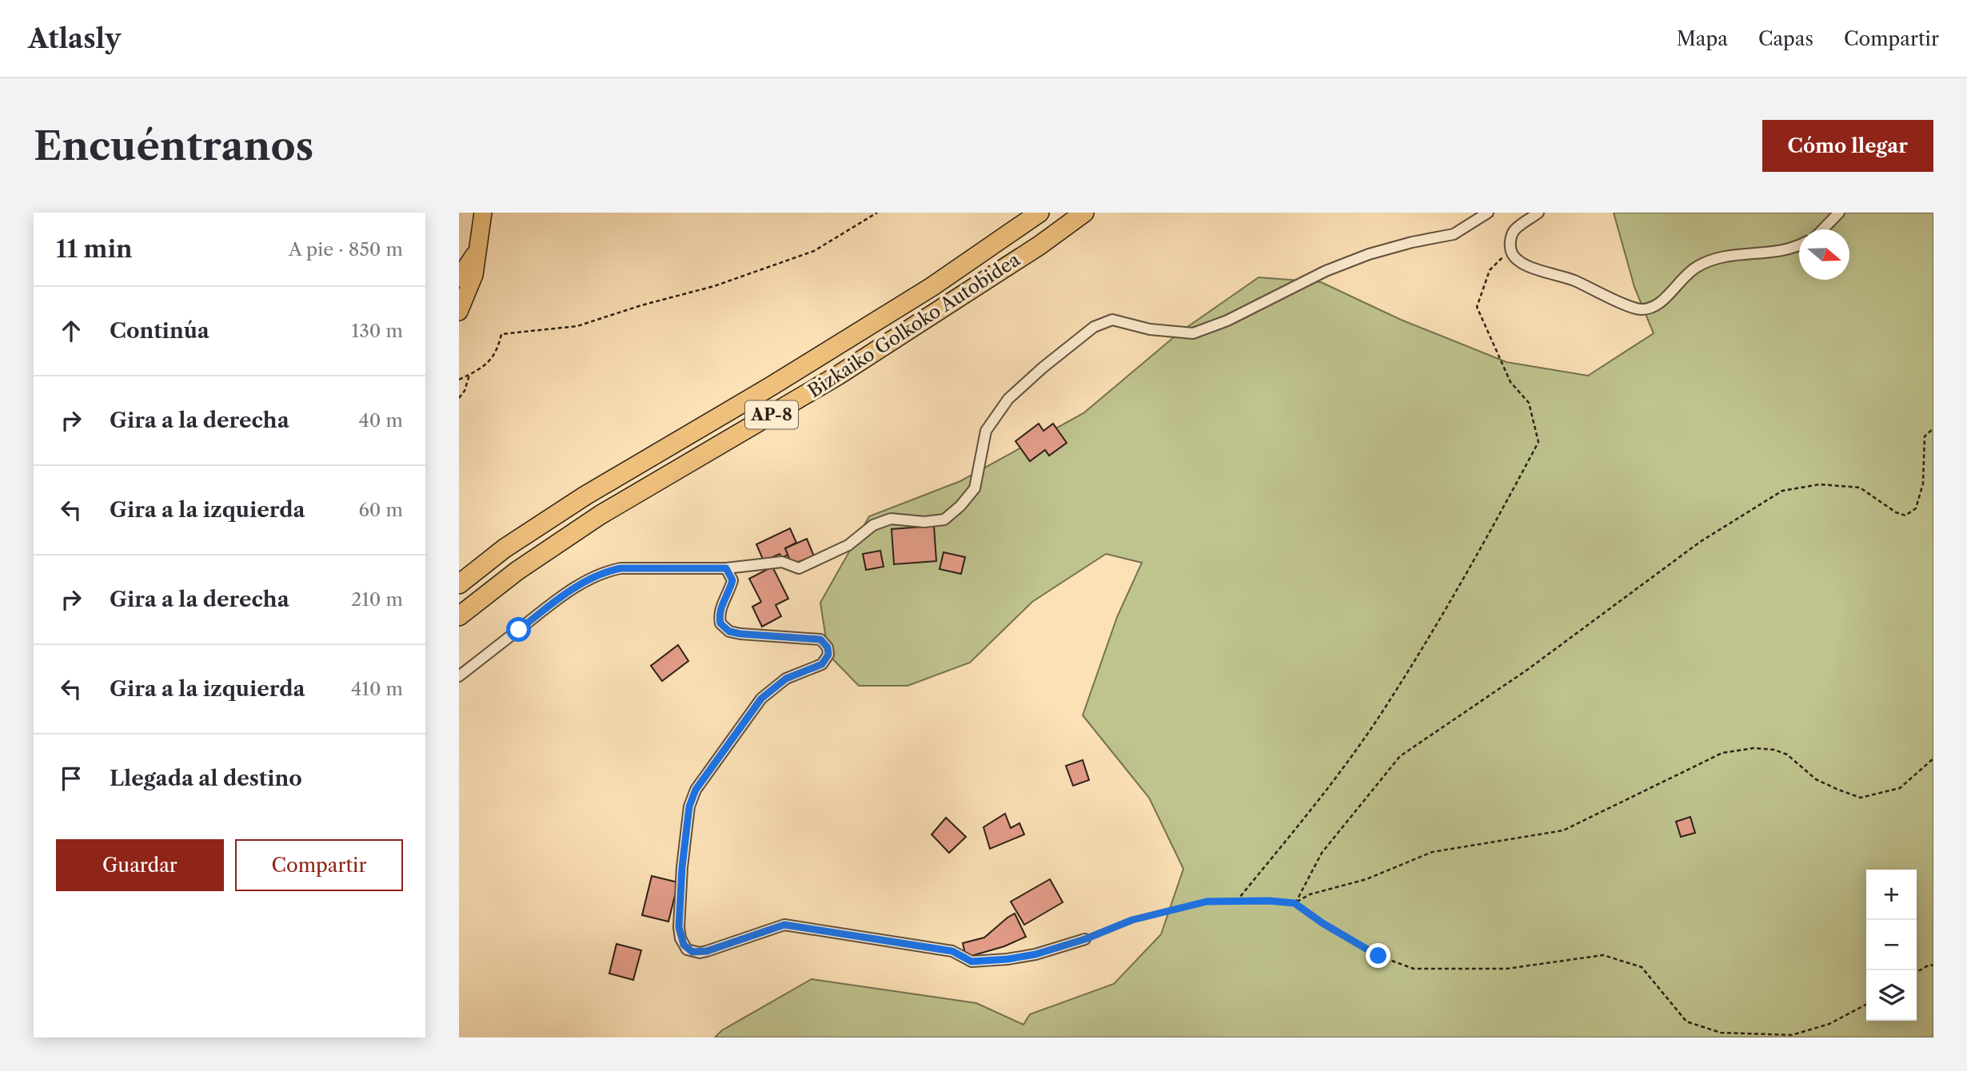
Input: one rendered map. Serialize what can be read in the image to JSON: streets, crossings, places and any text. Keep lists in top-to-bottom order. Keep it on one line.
{"streets":{"highway":["Bizkaiko Golkoko Autobidea","AP-8"]},"north":"right","page":{"header":"Atlasly","nav":["Mapa","Capas","Compartir"],"buttons":["Cómo llegar",["Guardar","Compartir"]],"title":"Encuéntranos","heading":["11 min","A pie · 850 m"],"list":[["Continúa","130 m"],["Gira a la derecha","40 m"],["Gira a la izquierda","60 m"],["Gira a la derecha","210 m"],["Gira a la izquierda","410 m"],"Llegada al destino"],"map_buttons":["+","−"]}}
